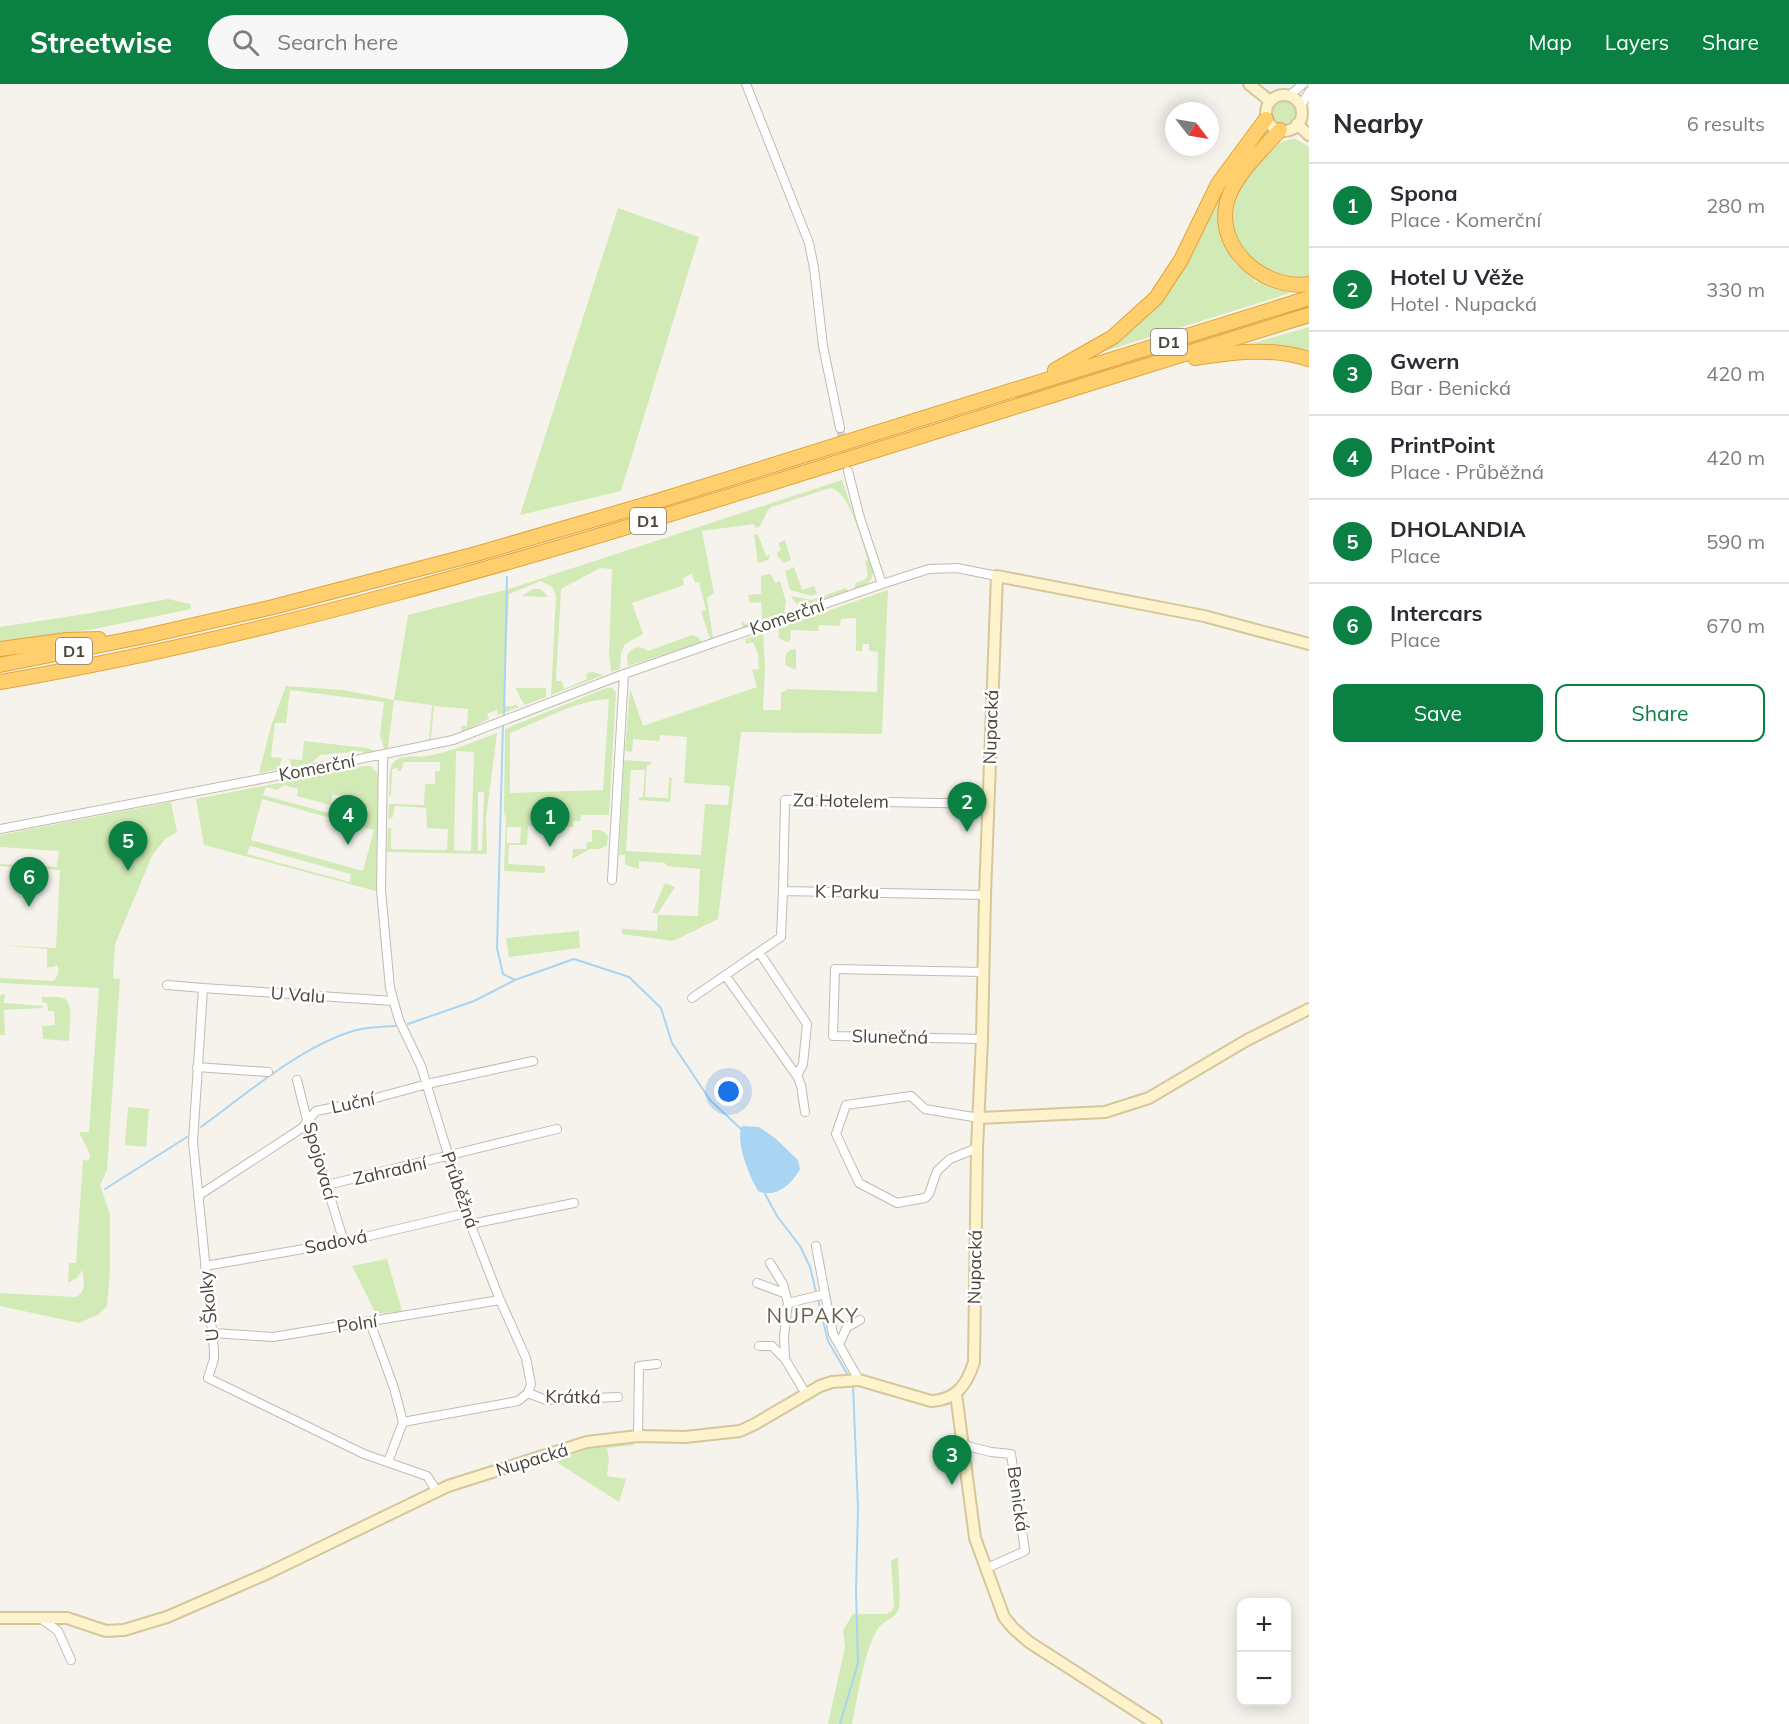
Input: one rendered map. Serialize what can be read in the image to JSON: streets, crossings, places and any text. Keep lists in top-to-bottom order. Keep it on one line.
{"streets":{"highway":["D1"],"street":["Komerční","Nupacká","Za Hotelem","K Parku","U Valu","Slunečná","Luční","Spojovací","Zahradní","Průběžná","Sadová","U Školky","Polní","Krátká","Benická"]},"crossings":[["Komerční","Nupacká"],["Komerční","Průběžná"],["Nupacká","Za Hotelem"],["Nupacká","K Parku"],["Nupacká","Slunečná"],["Za Hotelem","K Parku"],["U Valu","Průběžná"],["Luční","Spojovací"],["Luční","Průběžná"],["Luční","U Školky"],["Spojovací","Zahradní"],["Spojovací","Sadová"],["Zahradní","Průběžná"],["Průběžná","Sadová"],["Průběžná","Polní"],["Průběžná","Krátká"],["Sadová","U Školky"],["U Školky","Polní"]],"districts":["NUPAKY"],"north":"bottom right","page":{"header":"Streetwise","search":"Search here","nav":["Map","Layers","Share"],"heading":["Nearby","6 results"],"list":[{"mark":"1","name":"Spona","note":"Place · Komerční","value":"280 m"},{"mark":"2","name":"Hotel U Věže","note":"Hotel · Nupacká","value":"330 m"},{"mark":"3","name":"Gwern","note":"Bar · Benická","value":"420 m"},{"mark":"4","name":"PrintPoint","note":"Place · Průběžná","value":"420 m"},{"mark":"5","name":"DHOLANDIA","note":"Place","value":"590 m"},{"mark":"6","name":"Intercars","note":"Place","value":"670 m"}],"buttons":["Save","Share"],"pins":["2","4","1","5","6","3"],"map_buttons":["+","−"]}}
